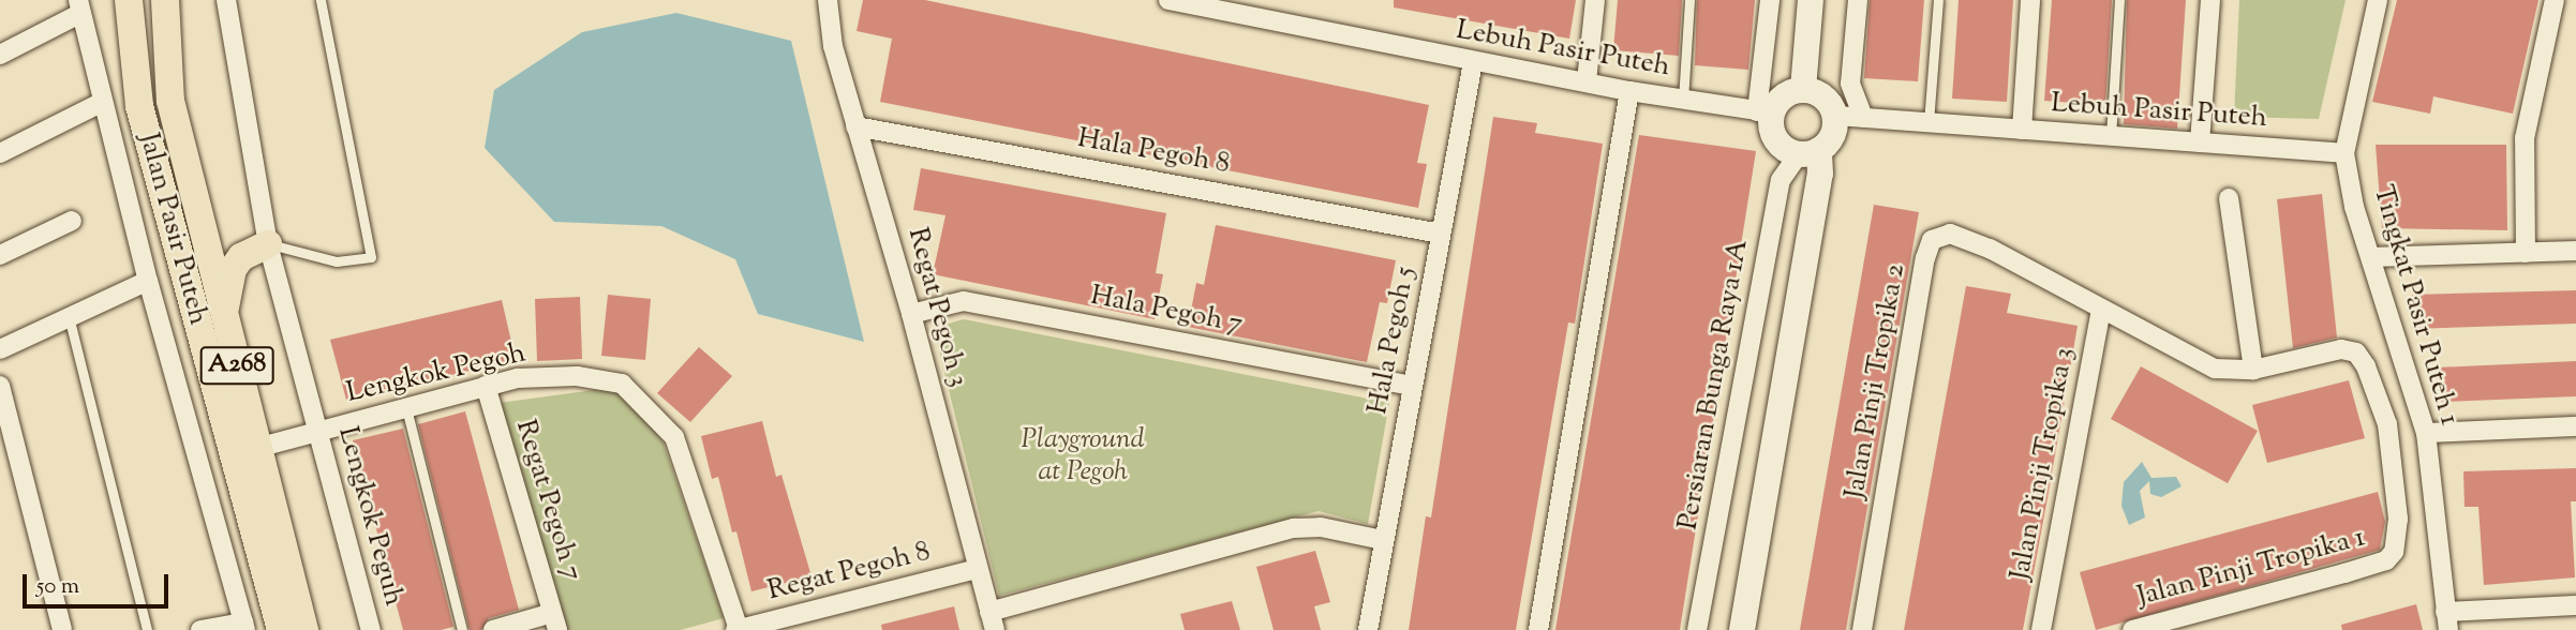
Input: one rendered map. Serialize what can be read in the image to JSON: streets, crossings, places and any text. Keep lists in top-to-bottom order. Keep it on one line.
{"streets":{"main road":["Jalan Pasir Puteh","A268"],"street":["Lebuh Pasir Puteh","Hala Pegoh 8","Tingkat Pasir Puteh 1","Regat Pegoh 3","Hala Pegoh 7","Hala Pegoh 5","Lengkok Pegoh","Jalan Pinji Tropika 2","Persiaran Bunga Raya 1A","Jalan Pinji Tropika 3","Regat Pegoh 7","Lengkok Peguh","Jalan Pinji Tropika 1","Regat Pegoh 8"]},"crossings":[["Lebuh Pasir Puteh","Tingkat Pasir Puteh 1"],["Lebuh Pasir Puteh","Hala Pegoh 5"],["Lebuh Pasir Puteh","Persiaran Bunga Raya 1A"],["Hala Pegoh 8","Regat Pegoh 3"],["Hala Pegoh 8","Hala Pegoh 5"],["Jalan Pasir Puteh","Lengkok Pegoh"],["Regat Pegoh 3","Hala Pegoh 7"],["Regat Pegoh 3","Regat Pegoh 8"],["Hala Pegoh 7","Hala Pegoh 5"],["Lengkok Pegoh","Regat Pegoh 7"],["Lengkok Pegoh","Lengkok Peguh"],["Lengkok Pegoh","Regat Pegoh 8"],["Jalan Pinji Tropika 2","Jalan Pinji Tropika 3"]],"parks":["Playground at Pegoh"],"scale_bar":"50 m"}
